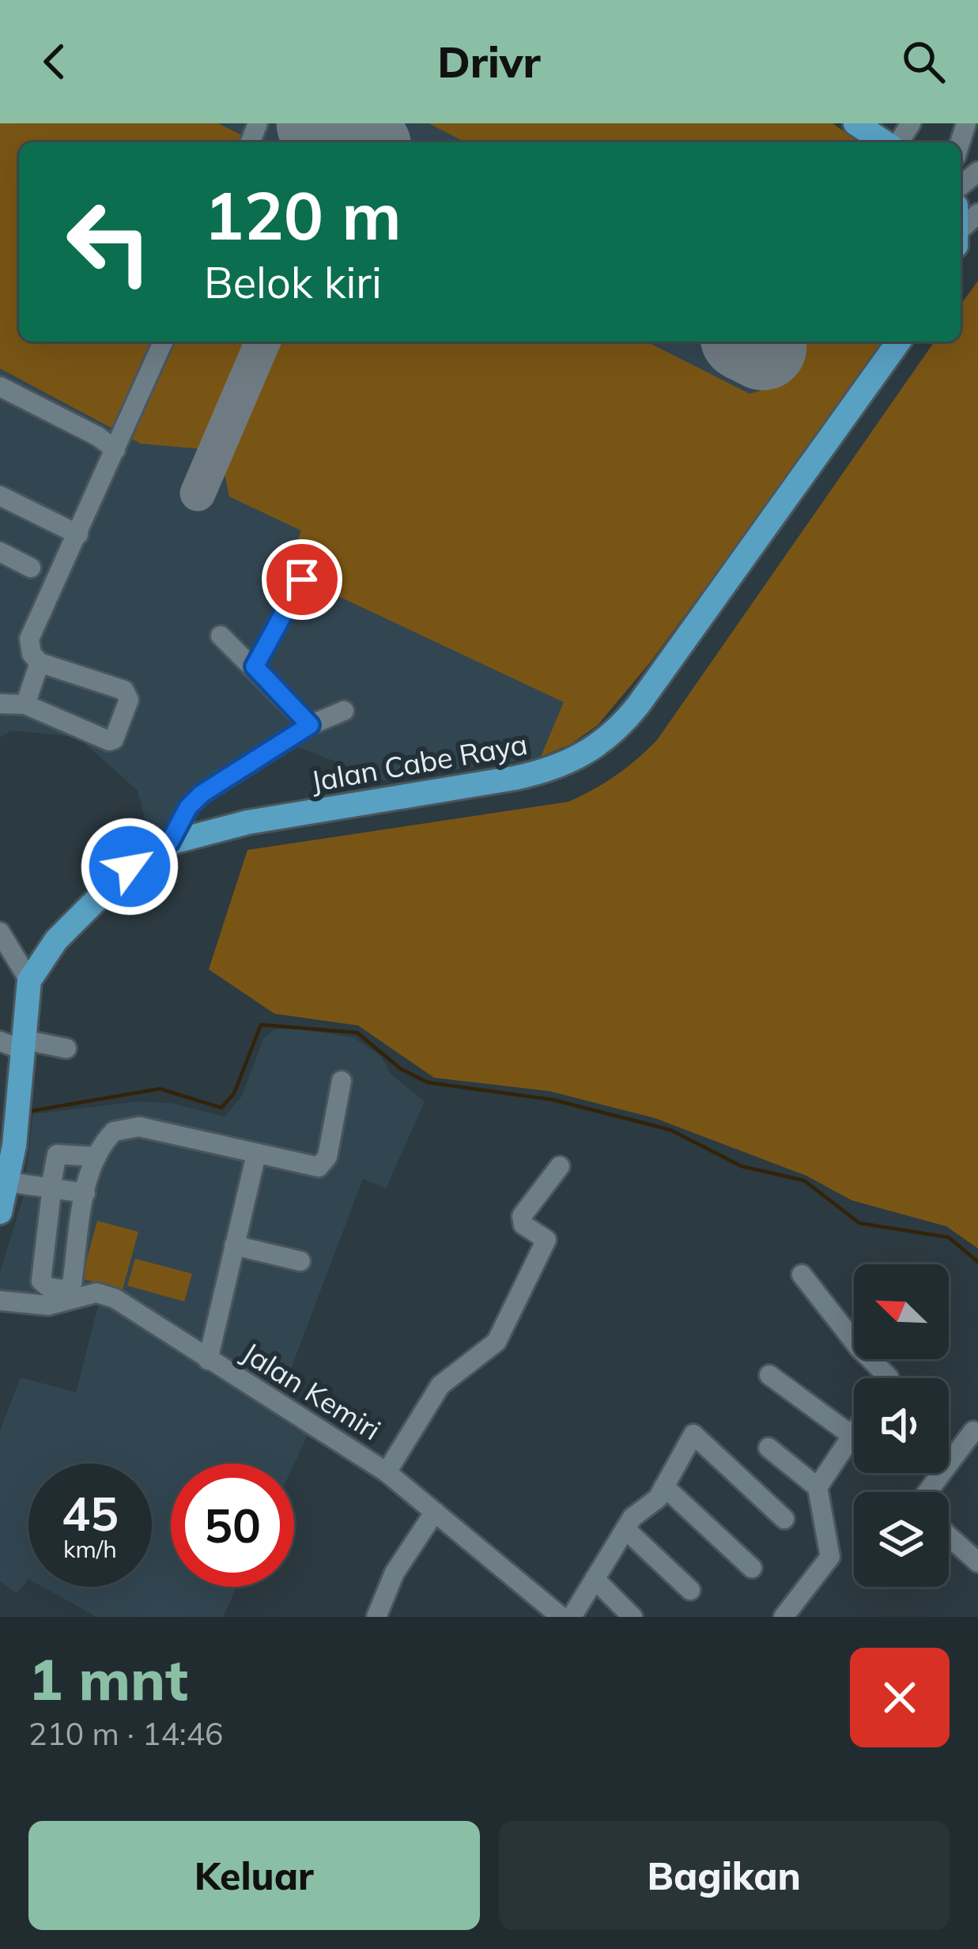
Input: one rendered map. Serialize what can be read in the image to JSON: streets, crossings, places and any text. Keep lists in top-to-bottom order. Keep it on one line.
{"streets":{"main road":["Jalan Cabe Raya"],"street":["Jalan Kemiri"]},"north":"top left","page":{"header":"Drivr","turn":["120 m","Belok kiri"],"speed":"45 km/h","limit":"50","heading":["1 mnt","210 m · 14:46"],"buttons":["Keluar","Bagikan"]}}
